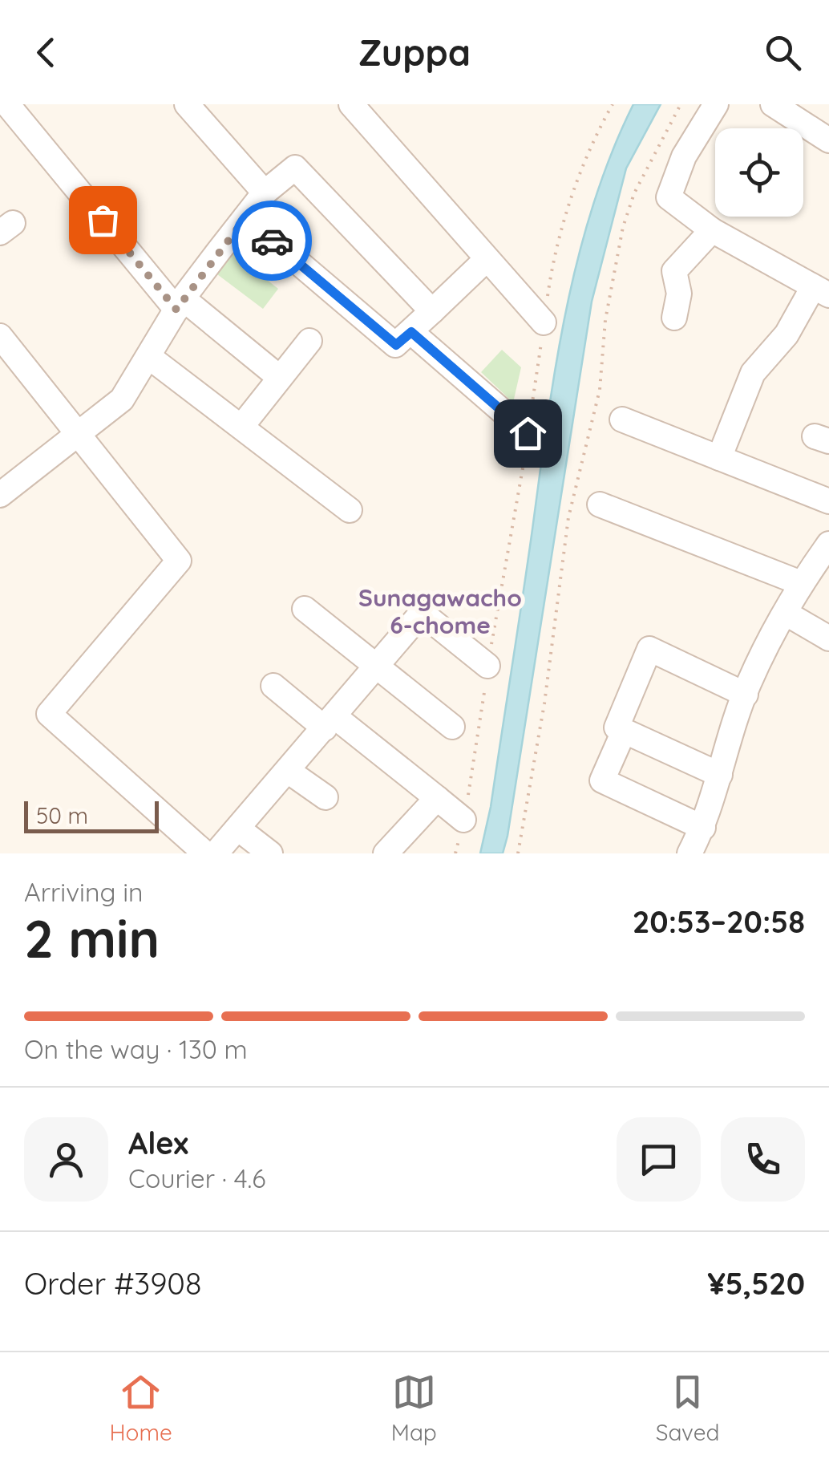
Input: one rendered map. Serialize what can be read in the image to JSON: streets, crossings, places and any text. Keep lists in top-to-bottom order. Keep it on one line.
{"districts":["Sunagawacho 6-chome"],"scale_bar":"50 m","page":{"header":"Zuppa","scale":"50 m","heading":["2 min","Arriving in","20:53–20:58"],"panel":["Alex","Courier · 4.6","Order #3908","¥5,520"],"bar":"On the way · 130 m","tabs":["Home","Map","Saved"]}}
